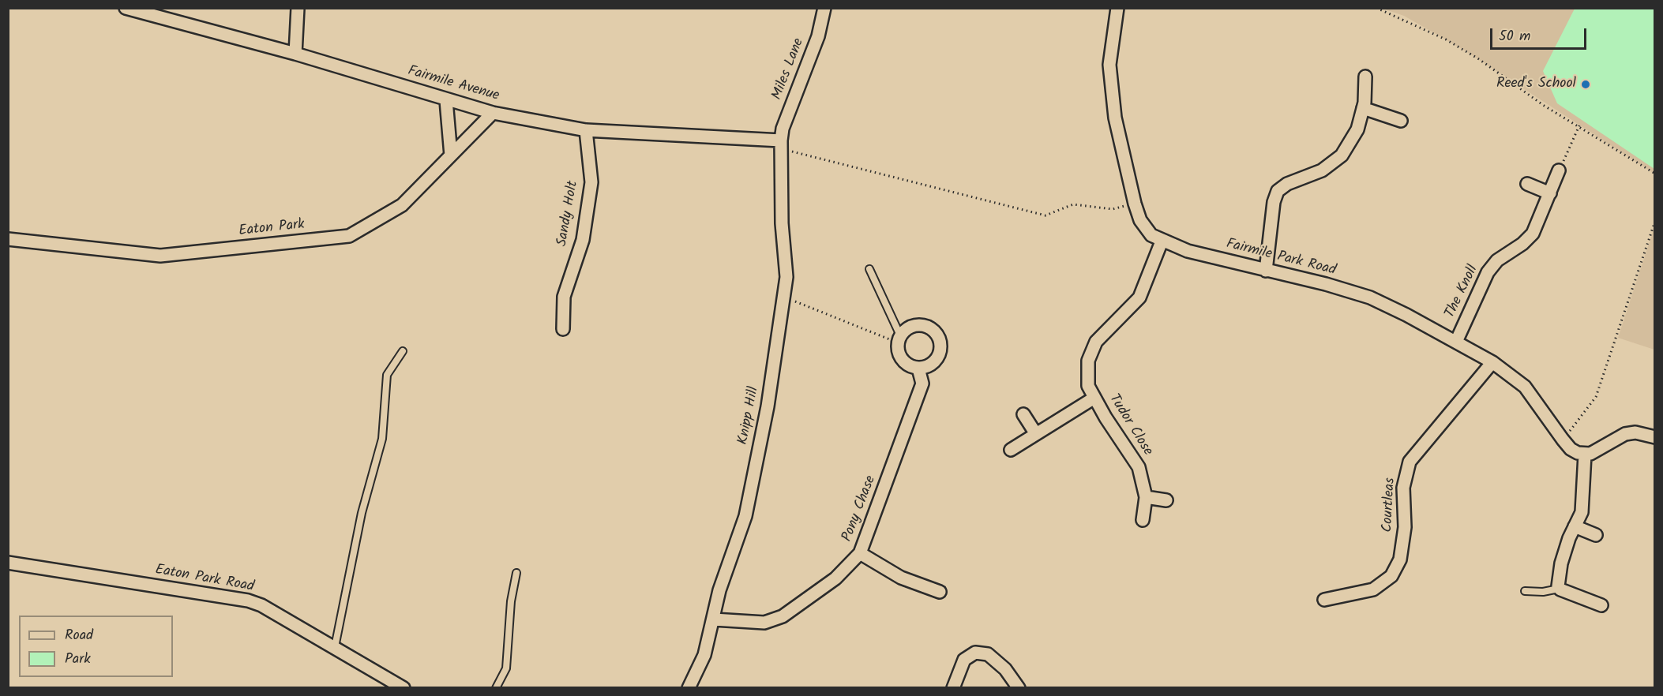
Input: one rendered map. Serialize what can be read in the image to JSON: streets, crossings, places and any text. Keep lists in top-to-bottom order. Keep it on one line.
{"streets":{"street":["Miles Lane","Fairmile Avenue","Sandy Holt","Eaton Park","Fairmile Park Road","The Knoll","Knipp Hill","Tudor Close","Courtleas","Pony Chase","Eaton Park Road"]},"crossings":[["Miles Lane","Fairmile Avenue"],["Miles Lane","Knipp Hill"],["Fairmile Avenue","Sandy Holt"],["Fairmile Avenue","Eaton Park"],["Fairmile Avenue","Knipp Hill"],["Fairmile Park Road","The Knoll"],["Fairmile Park Road","Tudor Close"],["Fairmile Park Road","Courtleas"],["Knipp Hill","Pony Chase"]],"places":["Reed's School"],"legend":["Road","Park"],"scale_bar":"50 m"}
